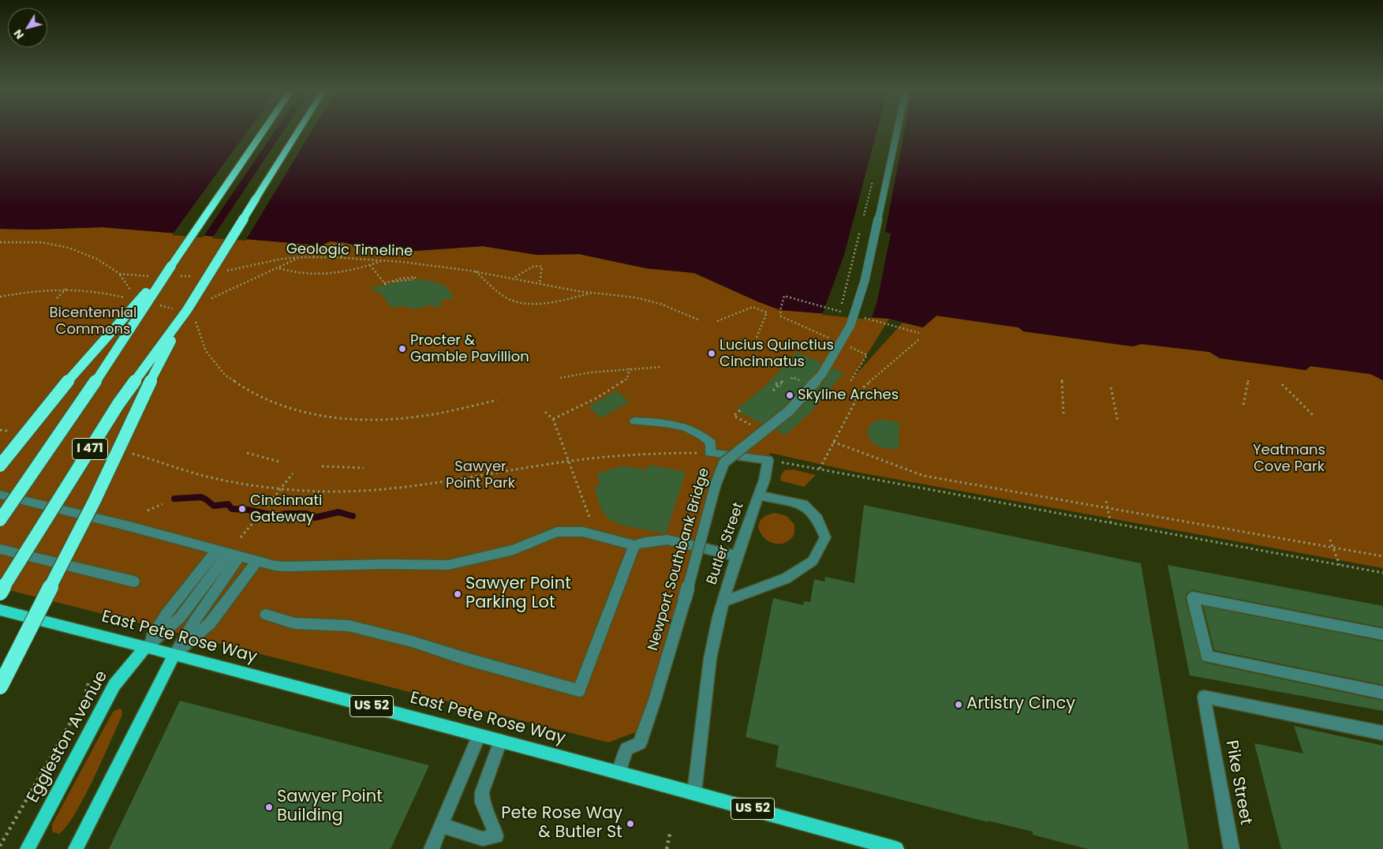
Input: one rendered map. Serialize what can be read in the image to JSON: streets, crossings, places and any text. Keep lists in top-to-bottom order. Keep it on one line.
{"streets":{"highway":["I 471"],"main road":["East Pete Rose Way","US 52","Eggleston Avenue"],"street":["Butler Street","Newport Southbank Bridge","Pike Street"],"path":["Geologic Timeline"]},"crossings":[["Butler Street","East Pete Rose Way"],["Newport Southbank Bridge","East Pete Rose Way"],["East Pete Rose Way","Eggleston Avenue"]],"parks":["Bicentennial Commons","Yeatmans Cove Park","Sawyer Point Park"],"places":["Procter & Gamble Pavillion","Lucius Quinctius Cincinnatus","Skyline Arches","Cincinnati Gateway","Sawyer Point Parking Lot","Artistry Cincy","Sawyer Point Building","Pete Rose Way & Butler St"],"north":"bottom left"}
